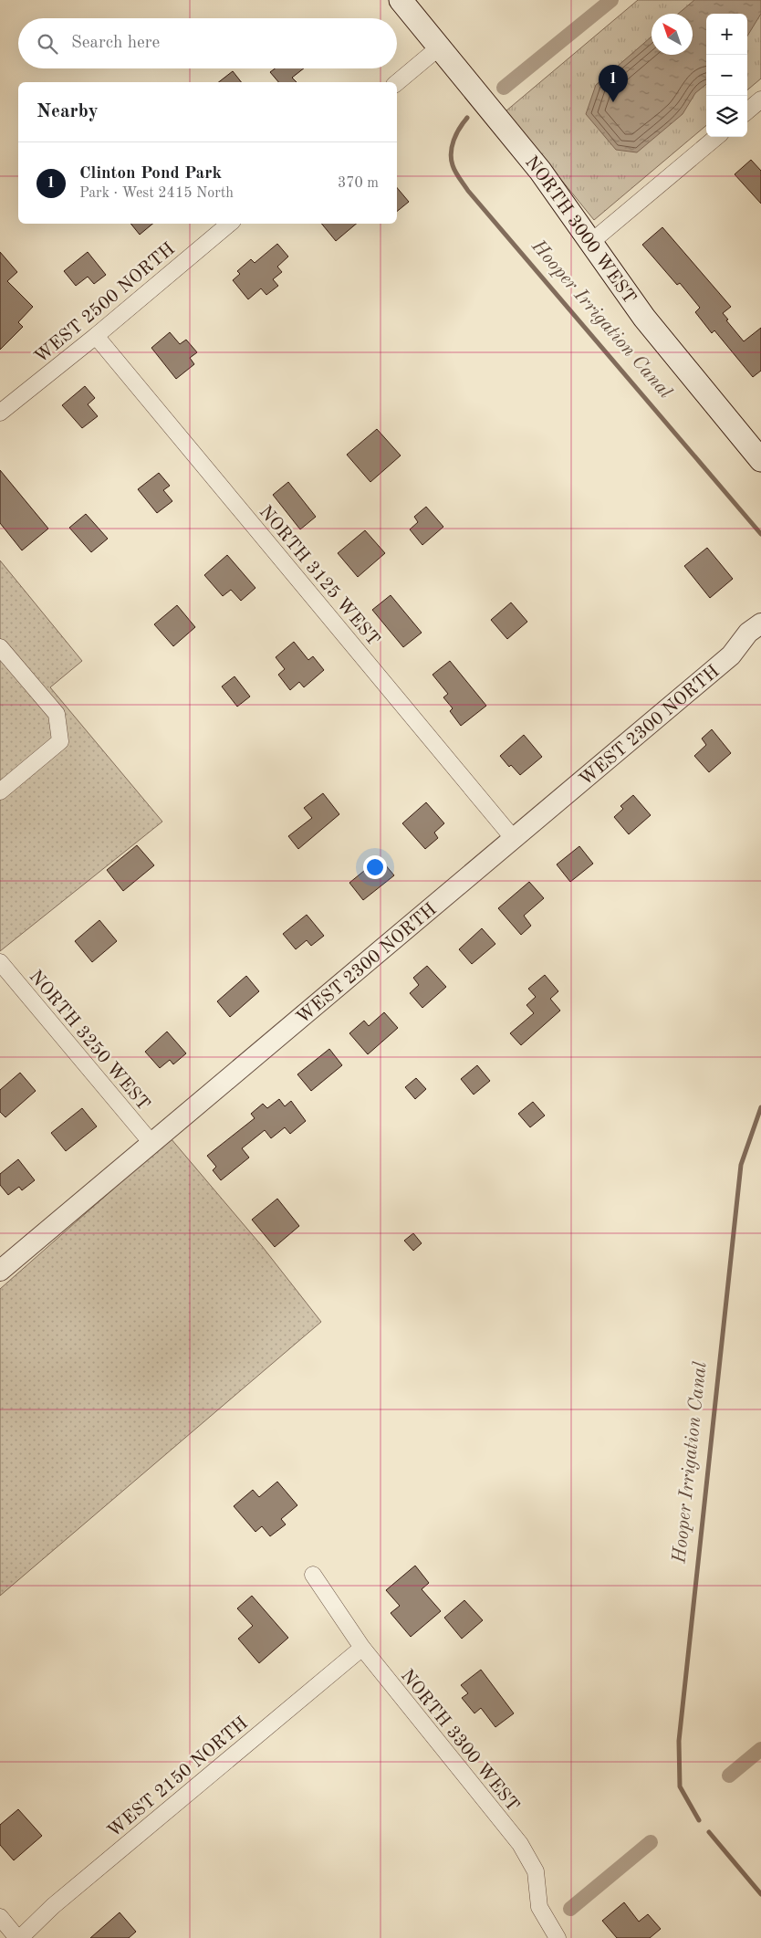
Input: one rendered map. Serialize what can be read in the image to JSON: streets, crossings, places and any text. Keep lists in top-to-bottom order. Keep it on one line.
{"streets":{"main road":["NORTH 3000 WEST"],"street":["WEST 2500 NORTH","NORTH 3125 WEST","WEST 2300 NORTH","NORTH 3250 WEST","NORTH 3300 WEST","WEST 2150 NORTH"]},"crossings":[["WEST 2500 NORTH","NORTH 3125 WEST"],["NORTH 3125 WEST","WEST 2300 NORTH"],["WEST 2300 NORTH","NORTH 3250 WEST"],["NORTH 3300 WEST","WEST 2150 NORTH"]],"water":["Hooper Irrigation Canal"],"north":"top left","page":{"map_buttons":["+","−"],"search":"Search here","pins":"1","heading":"Nearby","list":[{"mark":"1","name":"Clinton Pond Park","note":"Park · West 2415 North","value":"370 m"}]}}
